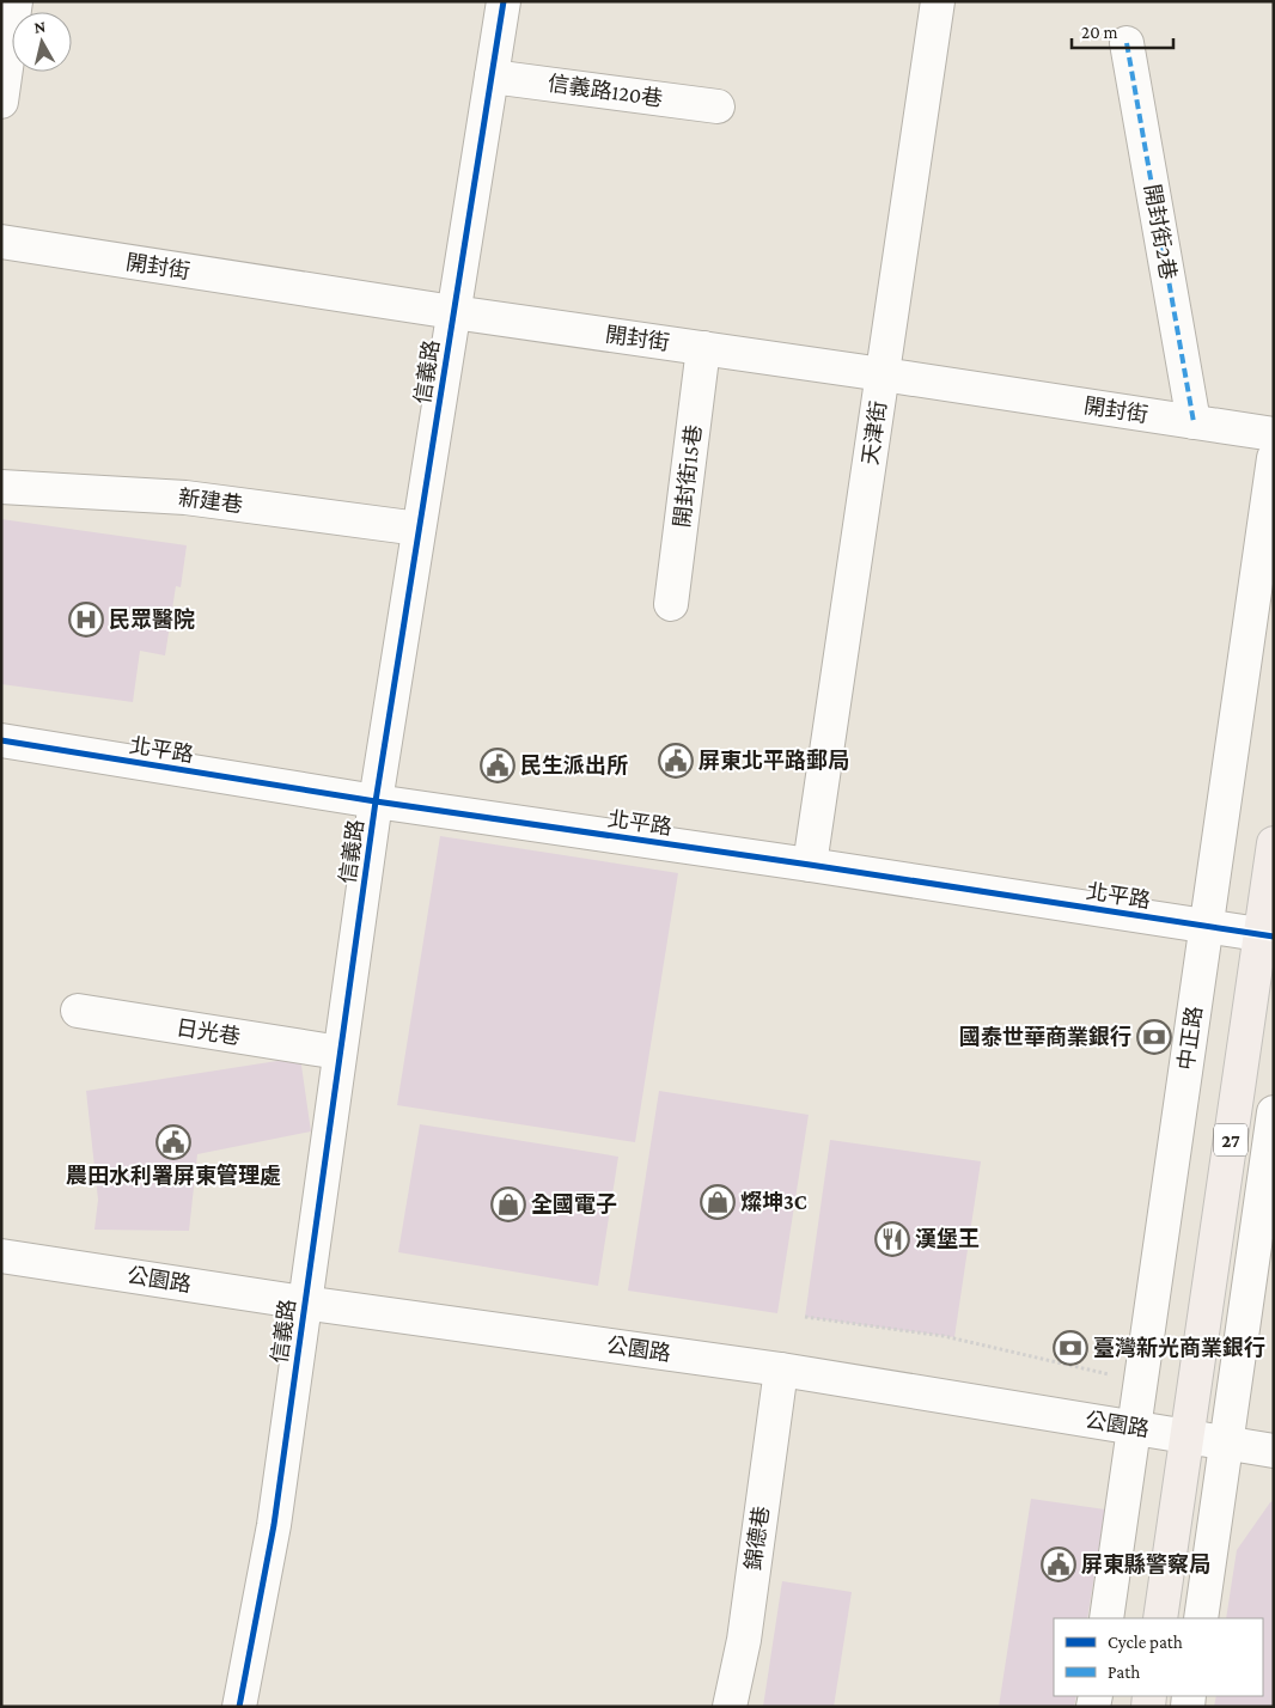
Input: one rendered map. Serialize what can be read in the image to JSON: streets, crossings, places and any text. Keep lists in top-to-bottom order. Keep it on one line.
{"streets":{"main road":["27"],"street":["信義路120巷","開封街2巷","開封街","信義路","天津街","開封街15巷","新建巷","北平路","日光巷","中正路","公園路","錦德巷"]},"crossings":[["信義路120巷","信義路"],["開封街2巷","開封街"],["開封街","信義路"],["開封街","天津街"],["開封街","開封街15巷"],["信義路","新建巷"],["信義路","北平路"],["信義路","日光巷"],["信義路","公園路"],["天津街","北平路"],["北平路","中正路"],["北平路","27"],["中正路","公園路"],["27","公園路"],["公園路","錦德巷"]],"places":{"hospital":["民眾醫院"],"public building":["屏東北平路郵局","民生派出所","農田水利署屏東管理處","屏東縣警察局"],"bank":["國泰世華商業銀行","臺灣新光商業銀行"],"shop":["燦坤3C","全國電子"],"restaurant":["漢堡王"]},"legend":["Cycle path","Path"],"scale_bar":"20 m","north":"top"}
